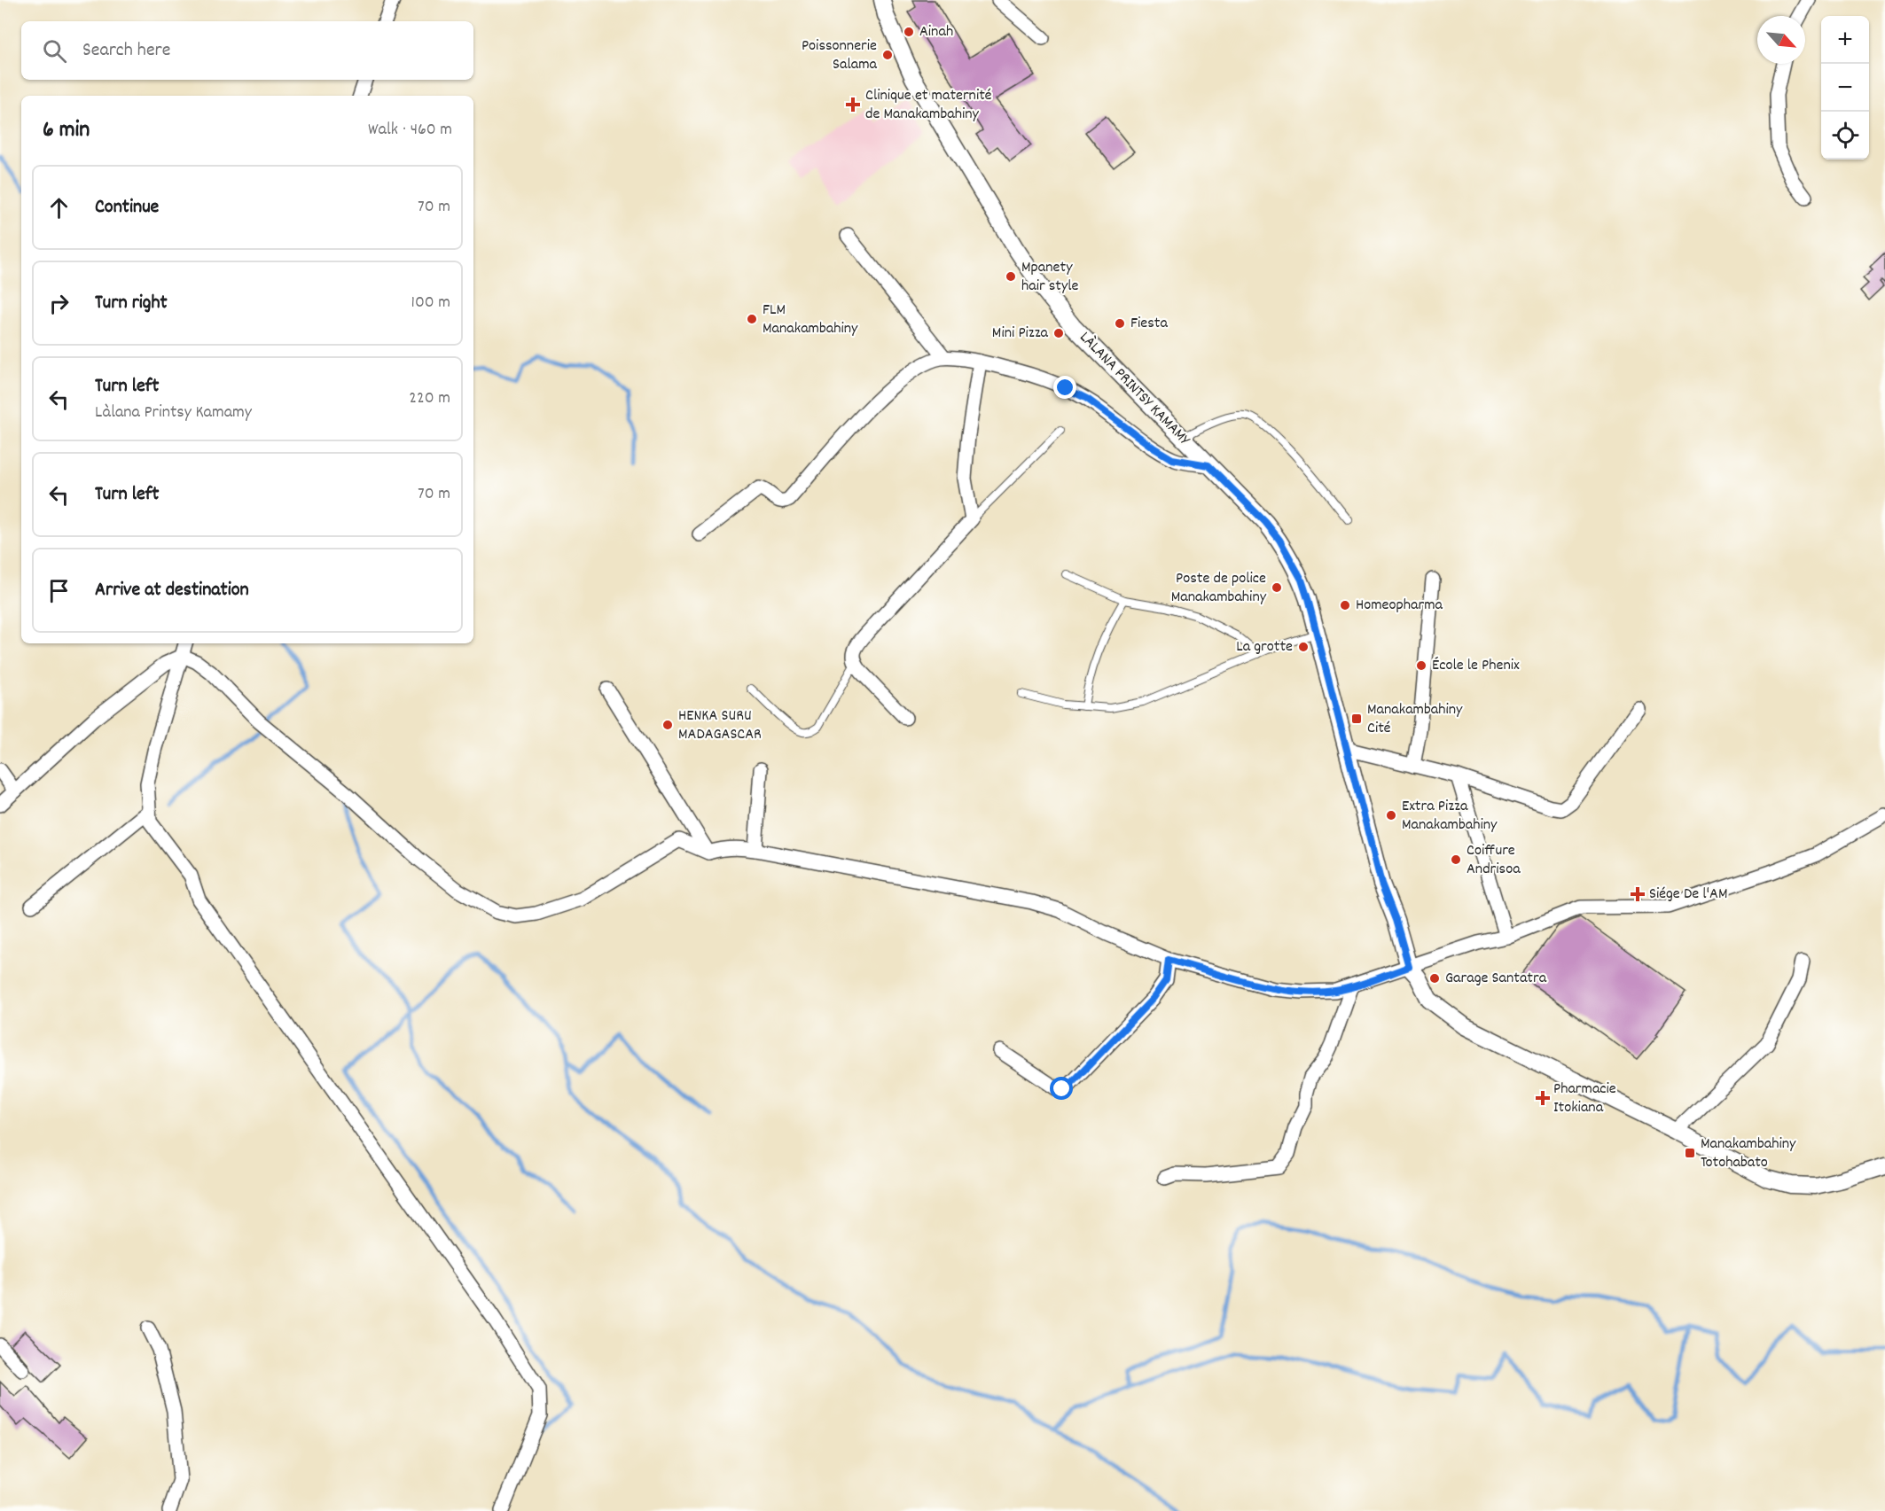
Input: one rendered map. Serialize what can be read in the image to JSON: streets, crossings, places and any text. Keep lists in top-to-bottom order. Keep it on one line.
{"streets":{"street":["LÀLANA PRINTSY KAMAMY"]},"places":{"other":["Ainah","Poissonnerie Salama","Mpanety hair style","FLM Manakambahiny","Fiesta","Mini Pizza","Poste de police Manakambahiny","Homeopharma","La grotte","École le Phenix","HENKA SURU MADAGASCAR","Extra Pizza Manakambahiny","Coiffure Andrisoa","Garage Santatra"],"health":["Clinique et maternité de Manakambahiny","Siége De l'AM","Pharmacie Itokiana"],"transit":["Manakambahiny Cité","Manakambahiny Totohabato"]},"north":"bottom right","page":{"map_buttons":["+","−"],"search":"Search here","heading":["6 min","Walk · 460 m"],"list":[["Continue","70 m"],["Turn right","100 m"],["Turn left","Làlana Printsy Kamamy","220 m"],["Turn left","70 m"],"Arrive at destination"]}}
